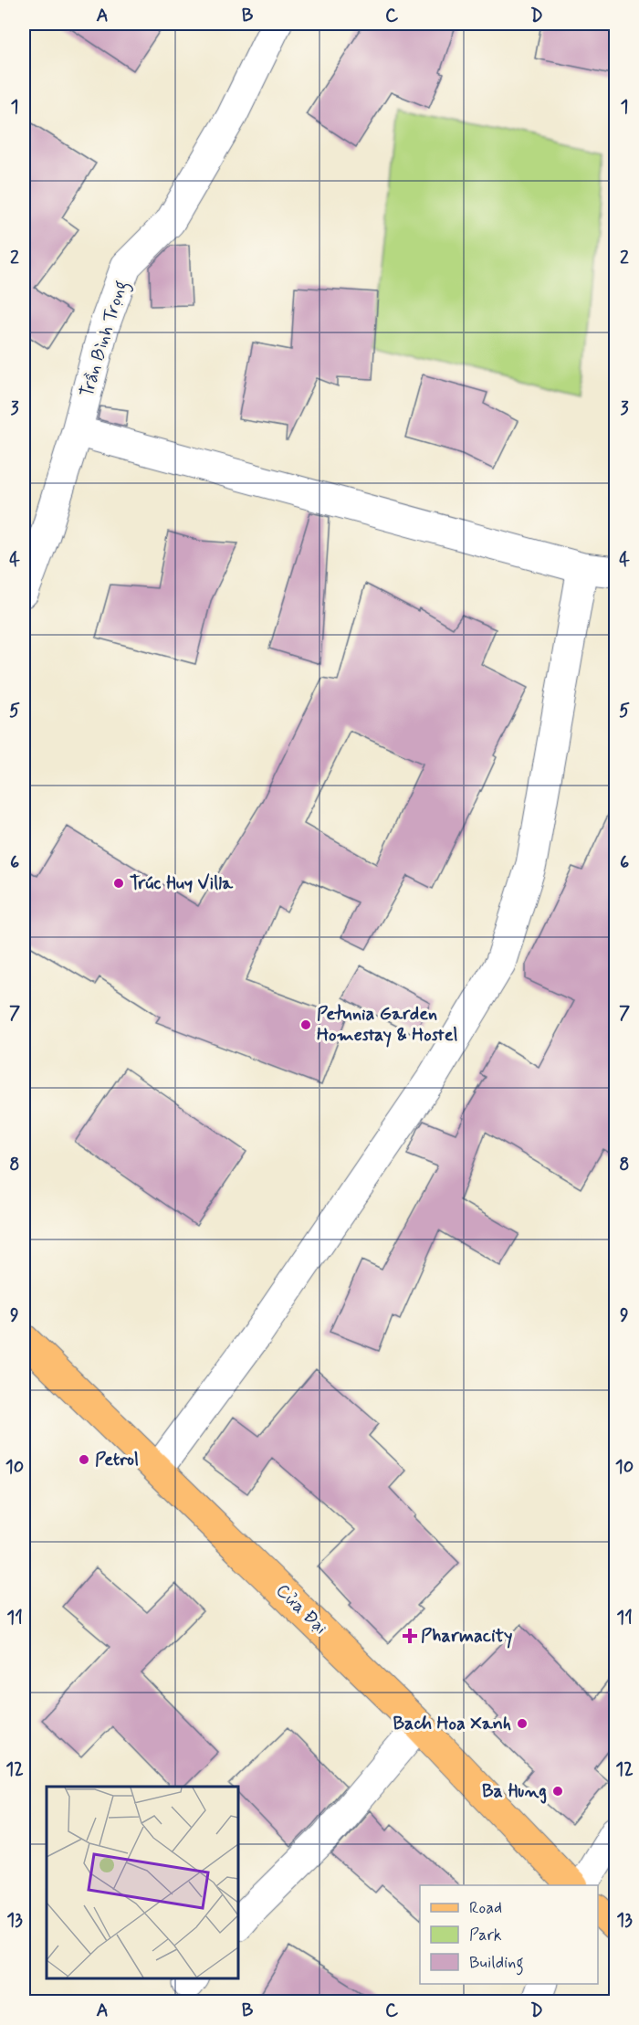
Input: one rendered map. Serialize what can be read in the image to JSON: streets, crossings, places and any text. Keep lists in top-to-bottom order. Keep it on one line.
{"streets":{"main road":["Cửa Đại"],"street":["Trần Bình Trọng"]},"places":{"other":["Trúc Huy Villa","Petunia Garden Homestay & Hostel","Petrol","Bach Hoa Xanh","Ba Hung"],"health":["Pharmacity"]},"legend":["Road","Park","Building"],"grid":{"columns":["A","B","C","D"],"rows":["1","2","3","4","5","6","7","8","9","10","11","12","13"]}}
